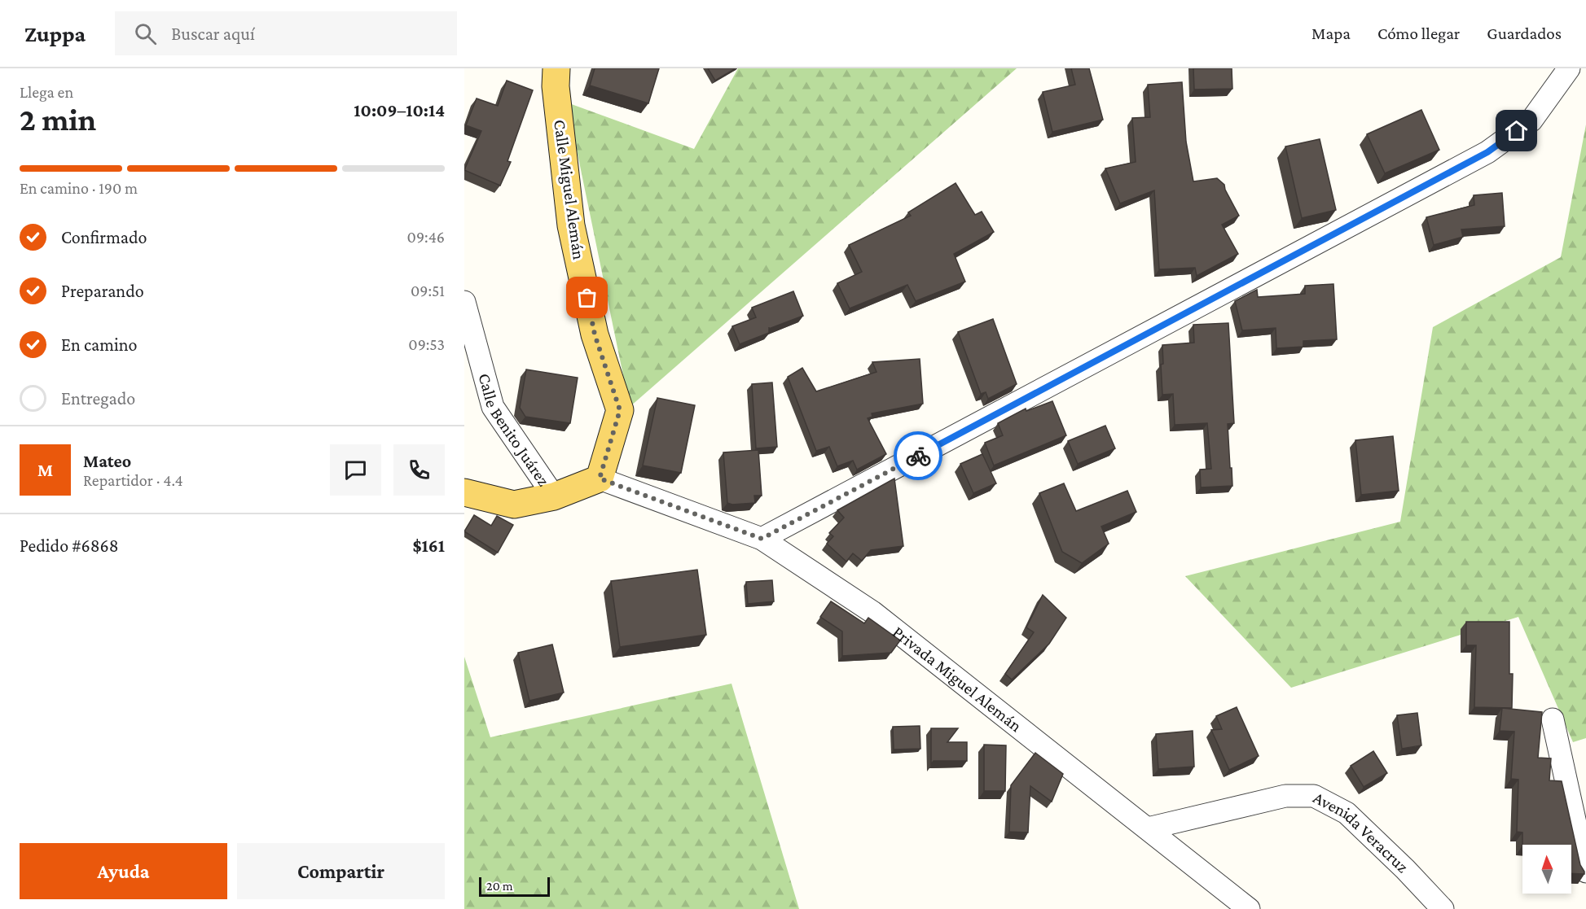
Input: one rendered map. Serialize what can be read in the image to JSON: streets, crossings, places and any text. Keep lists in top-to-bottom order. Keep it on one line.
{"streets":{"main road":["Calle Miguel Alemán"],"street":["Calle Benito Juárez","Privada Miguel Alemán","Avenida Veracruz"]},"crossings":[["Calle Miguel Alemán","Privada Miguel Alemán"],["Privada Miguel Alemán","Avenida Veracruz"]],"scale_bar":"20 m","north":"top","page":{"header":"Zuppa","search":"Buscar aquí","nav":["Mapa","Cómo llegar","Guardados"],"heading":["2 min","Llega en","10:09–10:14"],"panel":["Mateo","Repartidor · 4.4","Pedido #6868","$161"],"bar":"En camino · 190 m","list":[["Confirmado","09:46"],["Preparando","09:51"],["En camino","09:53"],"Entregado"],"round":"M","buttons":["Ayuda","Compartir"],"scale":"20 m"}}
